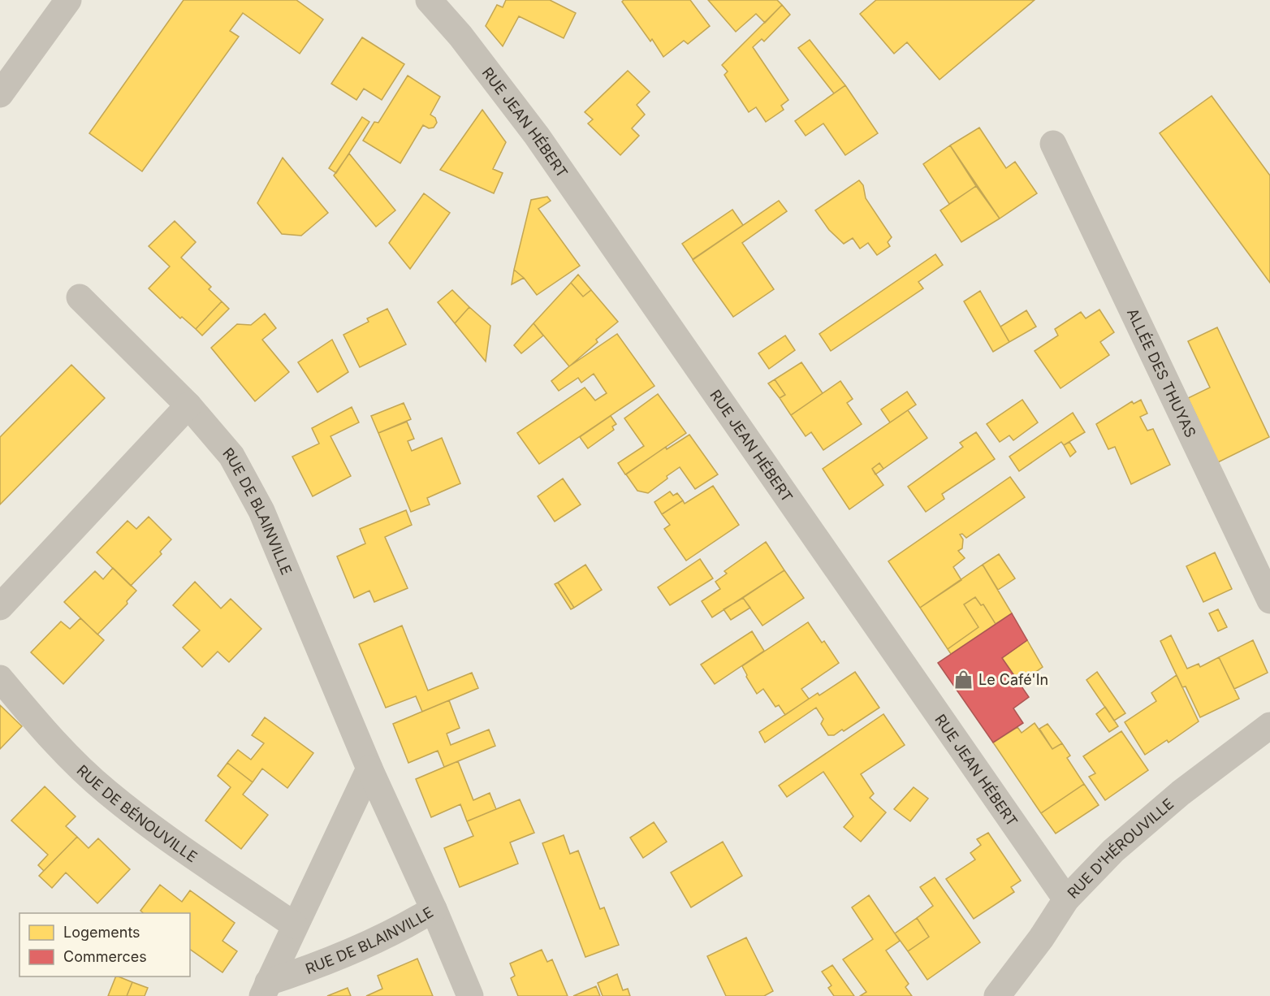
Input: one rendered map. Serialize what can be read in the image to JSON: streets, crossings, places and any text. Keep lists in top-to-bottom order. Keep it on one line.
{"streets":{"street":["RUE JEAN HÉBERT","ALLÉE DES THUYAS","RUE DE BLAINVILLE","RUE DE BÉNOUVILLE","RUE D'HÉROUVILLE"]},"crossings":[["RUE JEAN HÉBERT","RUE D'HÉROUVILLE"],["RUE DE BLAINVILLE","RUE DE BÉNOUVILLE"]],"places":{"shop":["Le Café'In"]},"legend":["Logements","Commerces"]}
